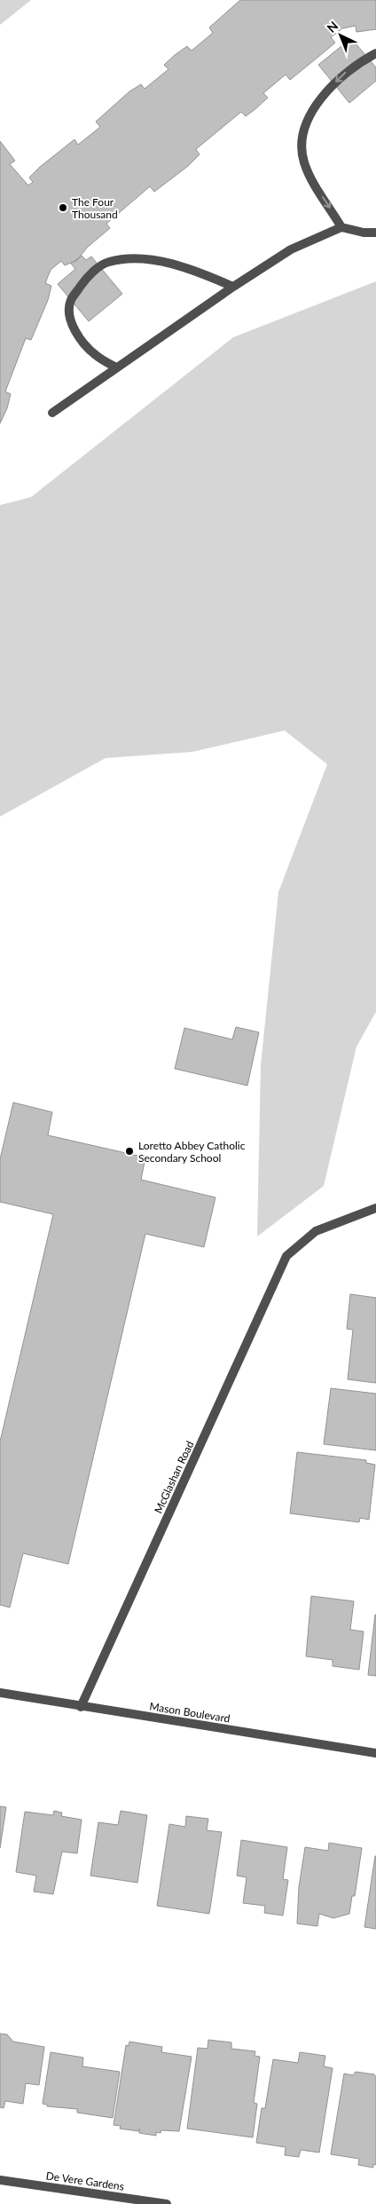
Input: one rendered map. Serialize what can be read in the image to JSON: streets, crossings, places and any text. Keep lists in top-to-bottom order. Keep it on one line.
{"streets":{"street":["McGlashan Road","Mason Boulevard","De Vere Gardens"]},"crossings":[["McGlashan Road","Mason Boulevard"]],"places":["The Four Thousand","Loretto Abbey Catholic Secondary School"],"north":"top left"}
